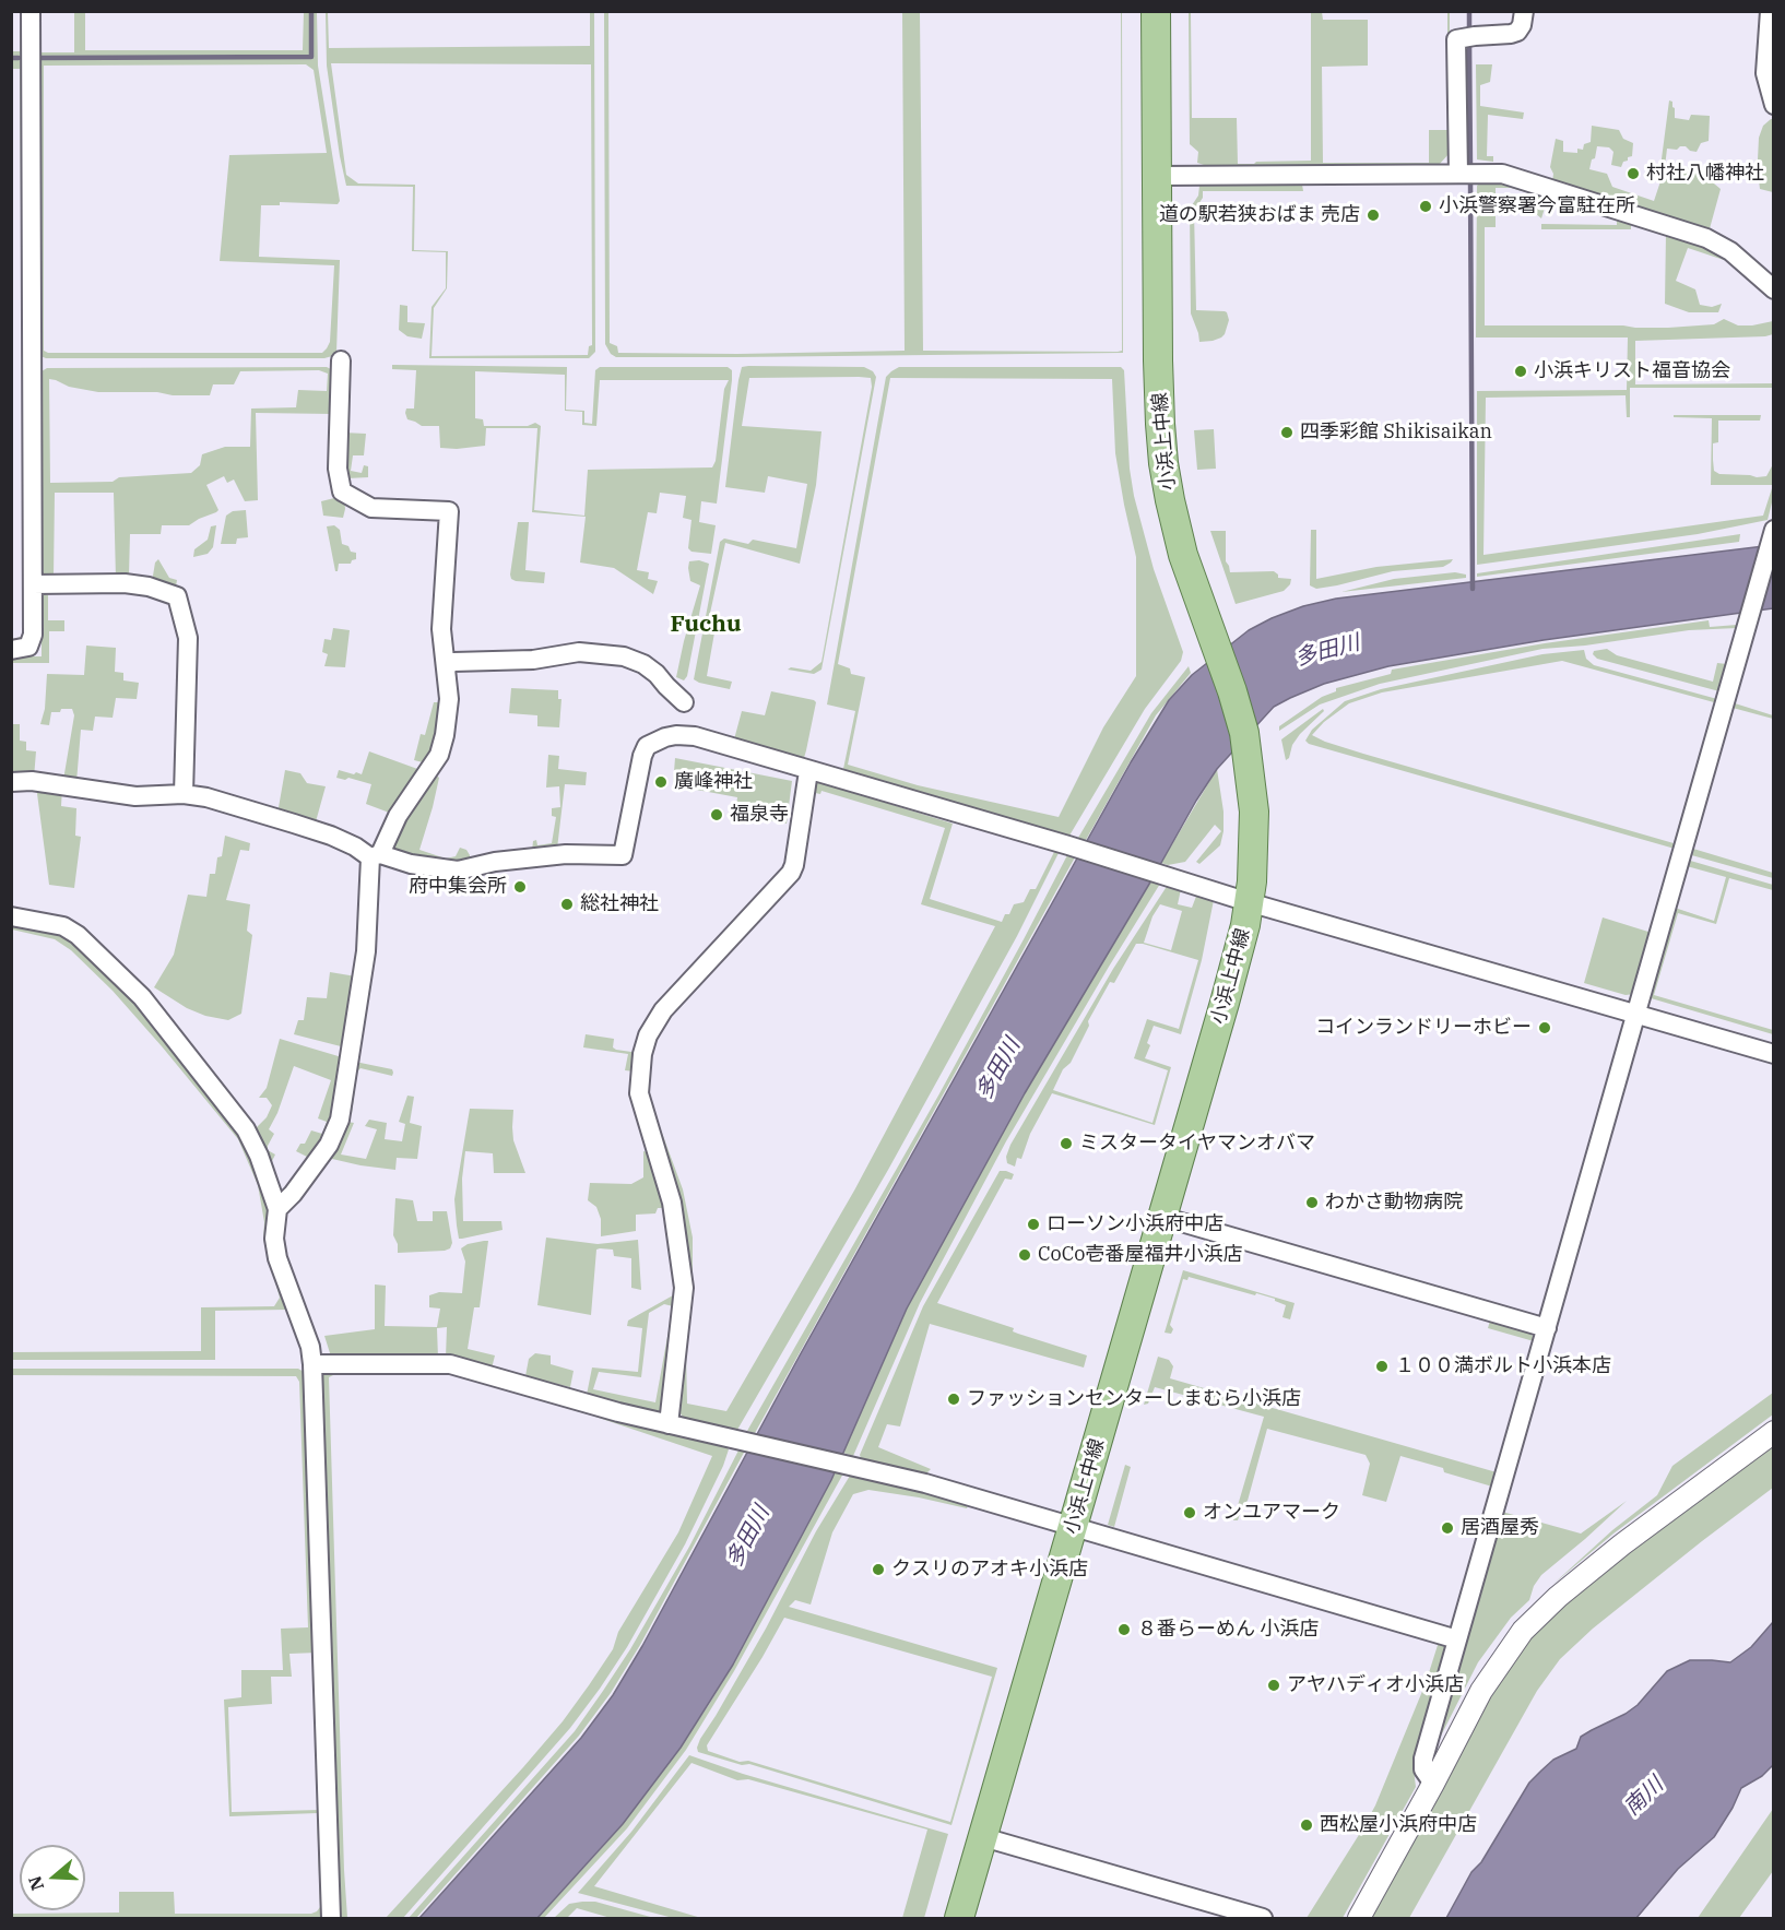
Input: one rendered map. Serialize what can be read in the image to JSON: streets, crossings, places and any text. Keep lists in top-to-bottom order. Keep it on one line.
{"streets":{"main road":["小浜上中線"]},"districts":["Fuchu"],"water":["多田川","南川"],"places":["村社八幡神社","小浜警察署今富駐在所","道の駅若狭おばま 売店","小浜キリスト福音協会","四季彩館 Shikisaikan","廣峰神社","福泉寺","府中集会所","総社神社","コインランドリーホビー","ミスタータイヤマンオバマ","わかさ動物病院","ローソン小浜府中店","CoCo壱番屋福井小浜店","１００満ボルト小浜本店","ファッションセンターしまむら小浜店","オンユアマーク","居酒屋秀","クスリのアオキ小浜店","８番らーめん 小浜店","アヤハディオ小浜店","西松屋小浜府中店"],"north":"left"}
